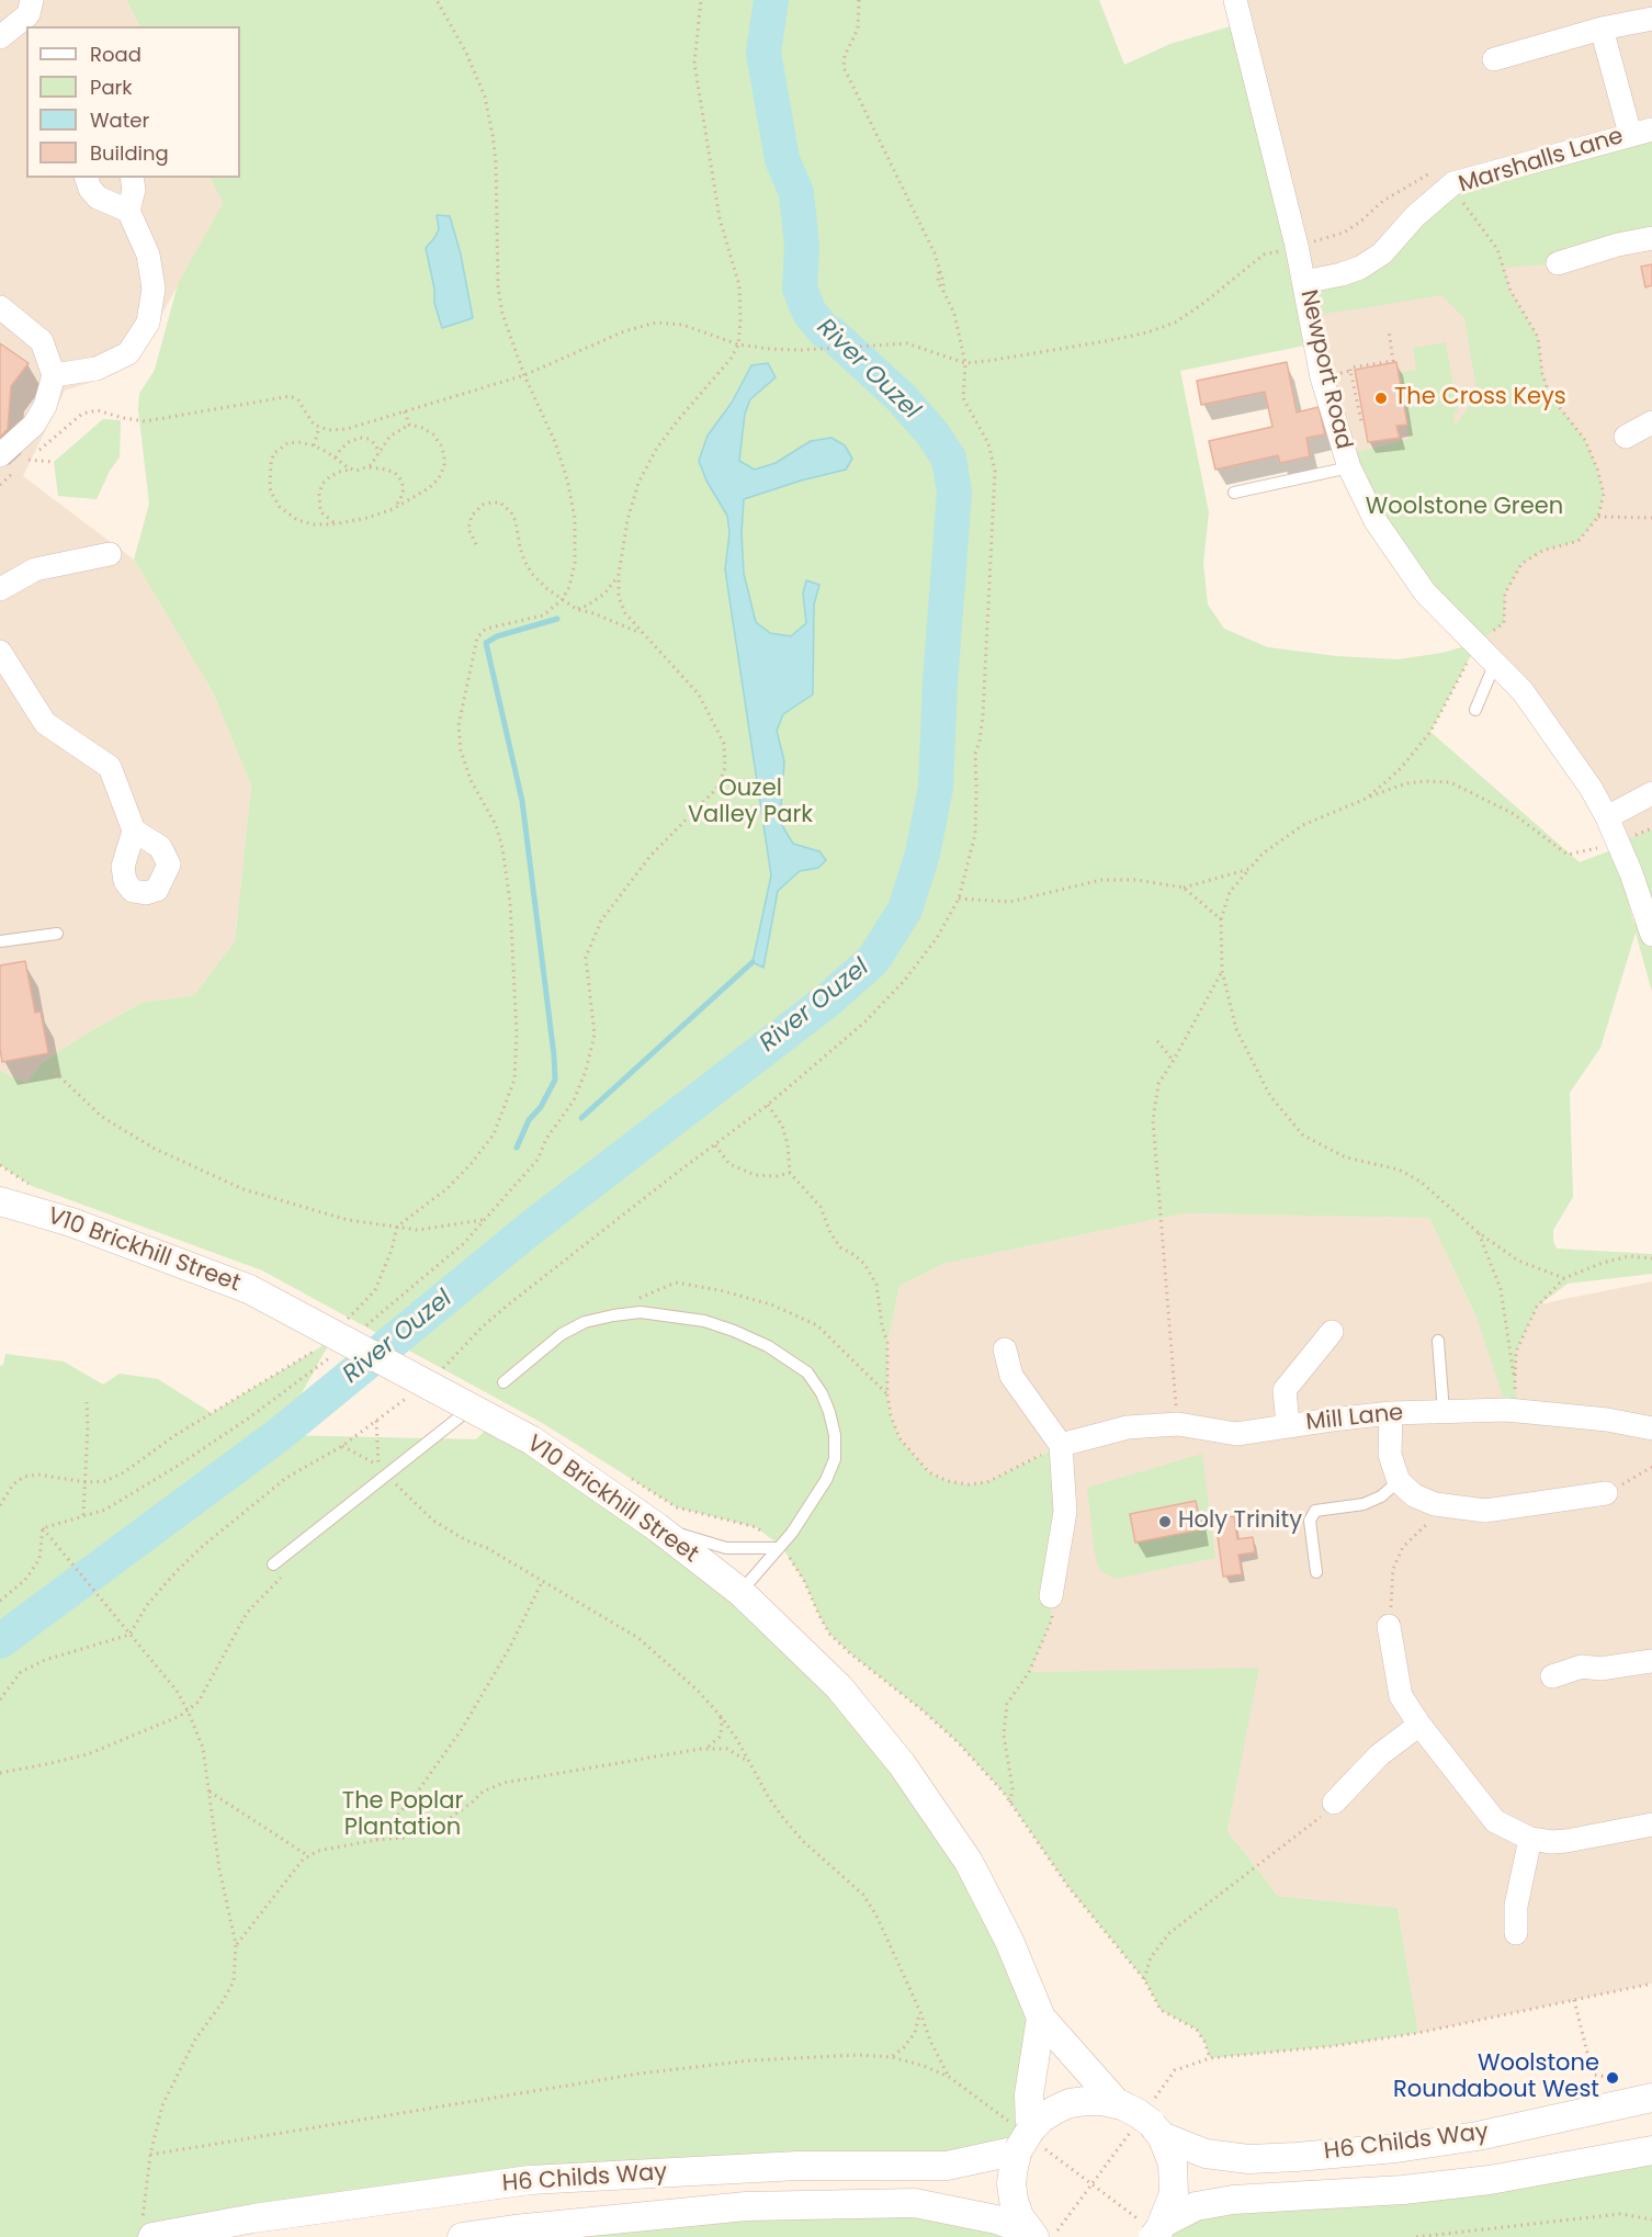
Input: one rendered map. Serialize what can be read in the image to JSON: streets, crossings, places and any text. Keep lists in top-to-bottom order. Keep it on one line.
{"streets":{"street":["Marshalls Lane","Newport Road","V10 Brickhill Street","Mill Lane","H6 Childs Way"]},"crossings":[["Marshalls Lane","Newport Road"],["V10 Brickhill Street","H6 Childs Way"]],"water":["River Ouzel"],"parks":["Woolstone Green","Ouzel Valley Park","The Poplar Plantation"],"places":["The Cross Keys","Holy Trinity","Woolstone Roundabout West"],"legend":["Road","Park","Water","Building"]}
